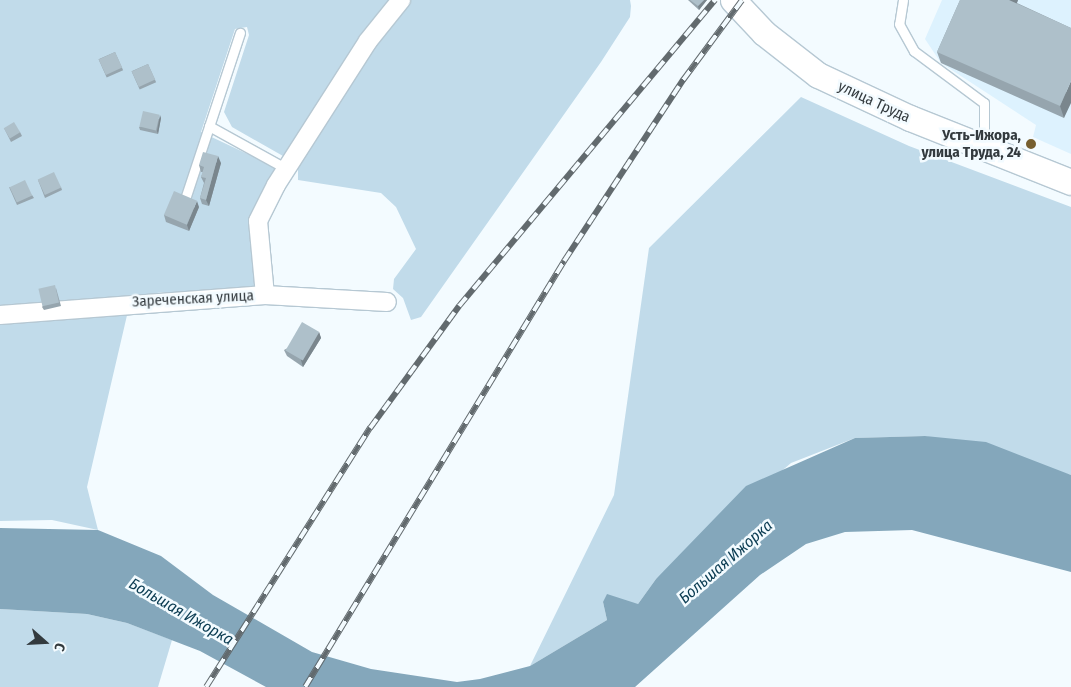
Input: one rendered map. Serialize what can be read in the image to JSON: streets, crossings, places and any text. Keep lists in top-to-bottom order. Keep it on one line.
{"streets":{"main road":["улица Труда"],"street":["Зареченская улица"]},"water":["Большая Ижорка"],"places":["Усть-Ижора, улица Труда, 24"],"north":"right"}
